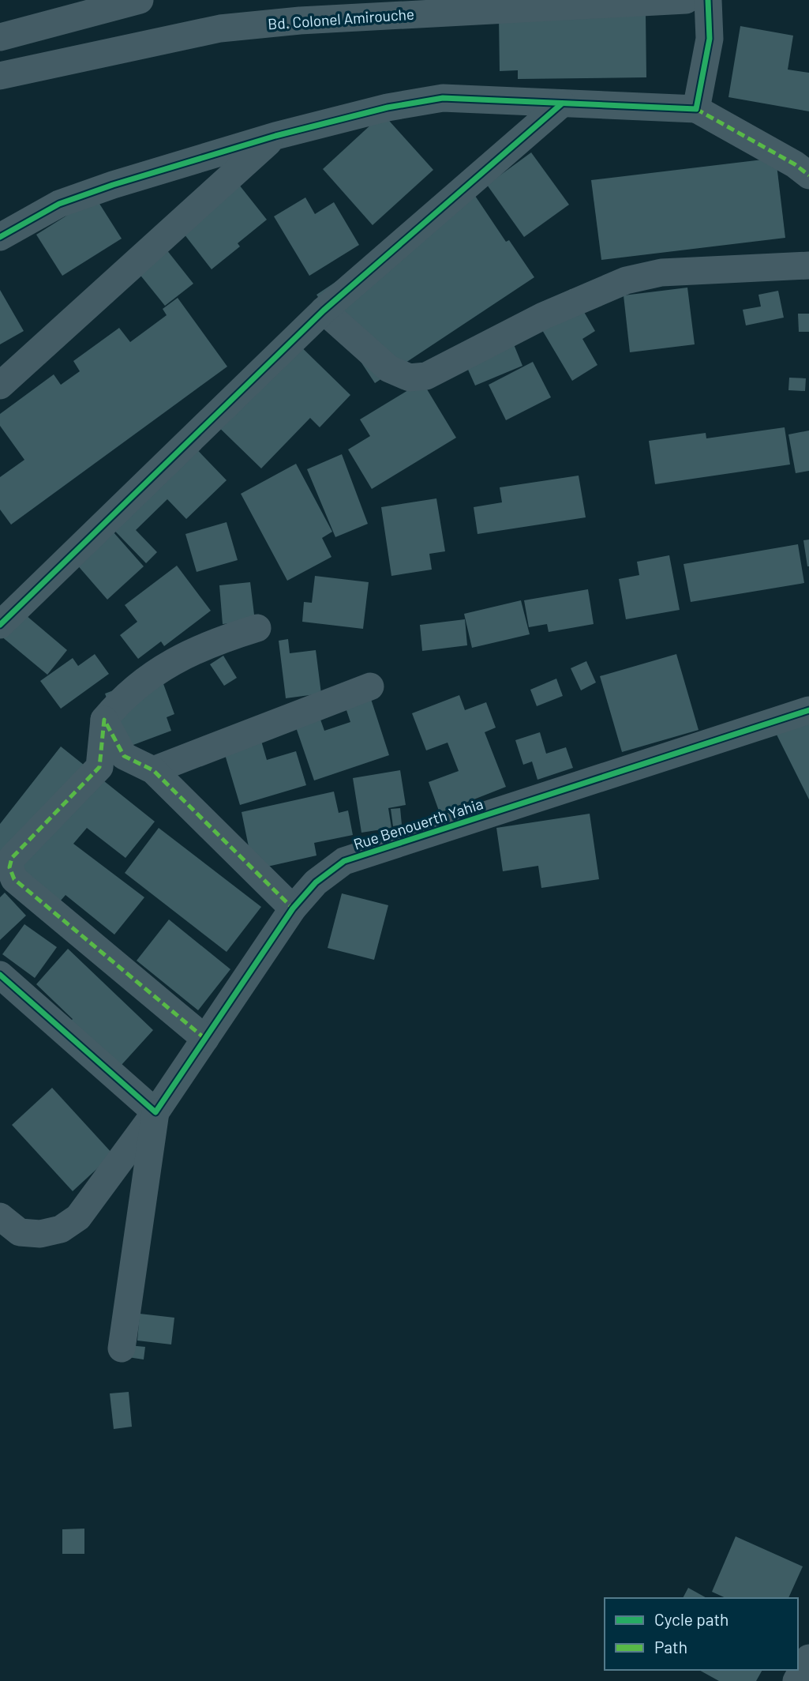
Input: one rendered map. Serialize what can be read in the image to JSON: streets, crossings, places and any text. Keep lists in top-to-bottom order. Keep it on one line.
{"streets":{"street":["Bd. Colonel Amirouche","Rue Benouerth Yahia"]},"legend":["Cycle path","Path"]}
